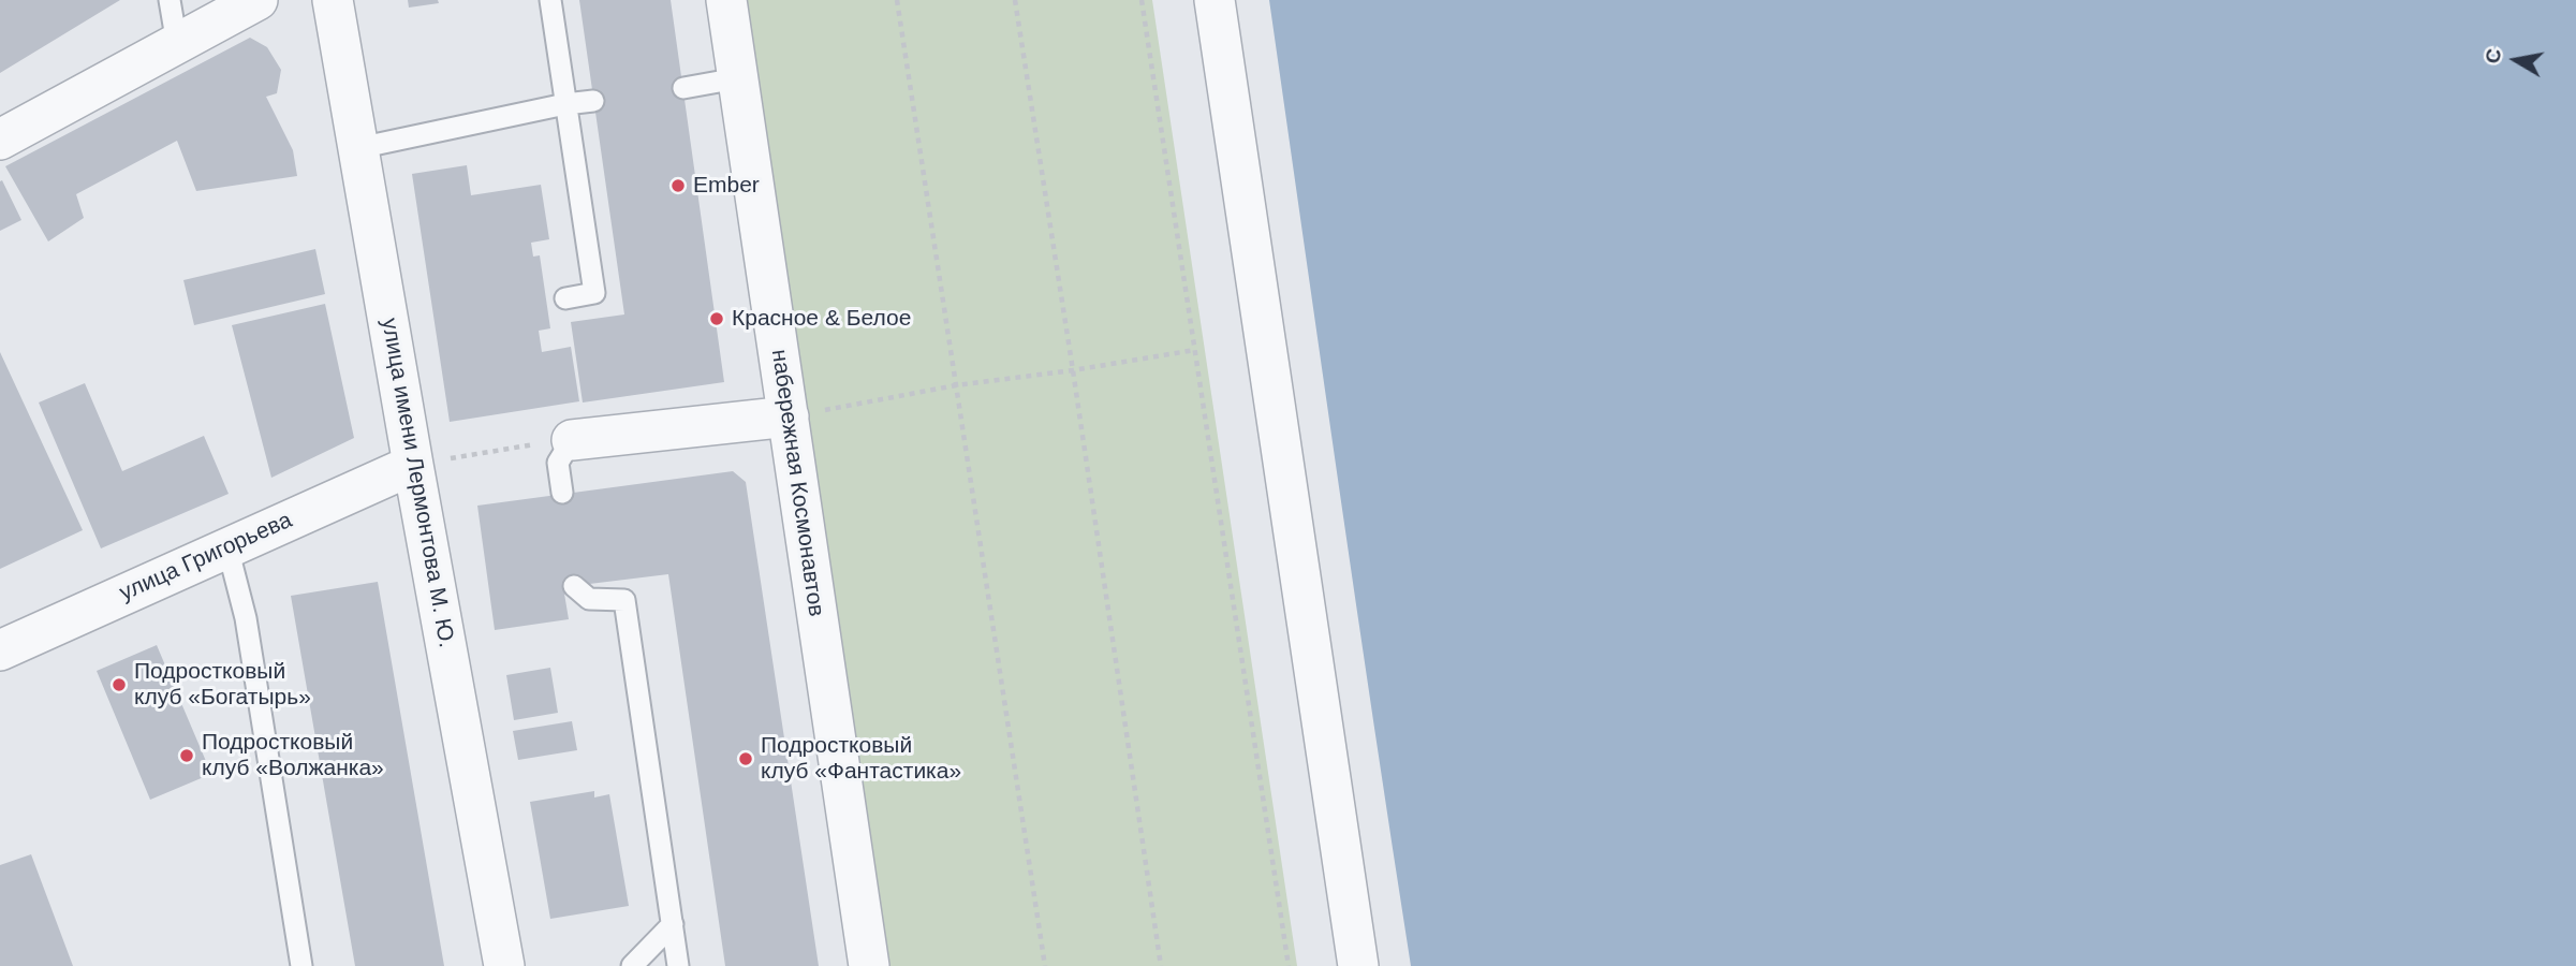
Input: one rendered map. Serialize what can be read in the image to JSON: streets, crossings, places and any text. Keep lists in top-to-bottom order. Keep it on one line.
{"streets":{"street":["улица имени Лермонтова М. Ю.","набережная Космонавтов","улица Григорьева"]},"crossings":[["улица имени Лермонтова М. Ю.","улица Григорьева"]],"places":["Ember","Красное & Белое","Подростковый клуб «Богатырь»","Подростковый клуб «Волжанка»","Подростковый клуб «Фантастика»"],"north":"left"}
